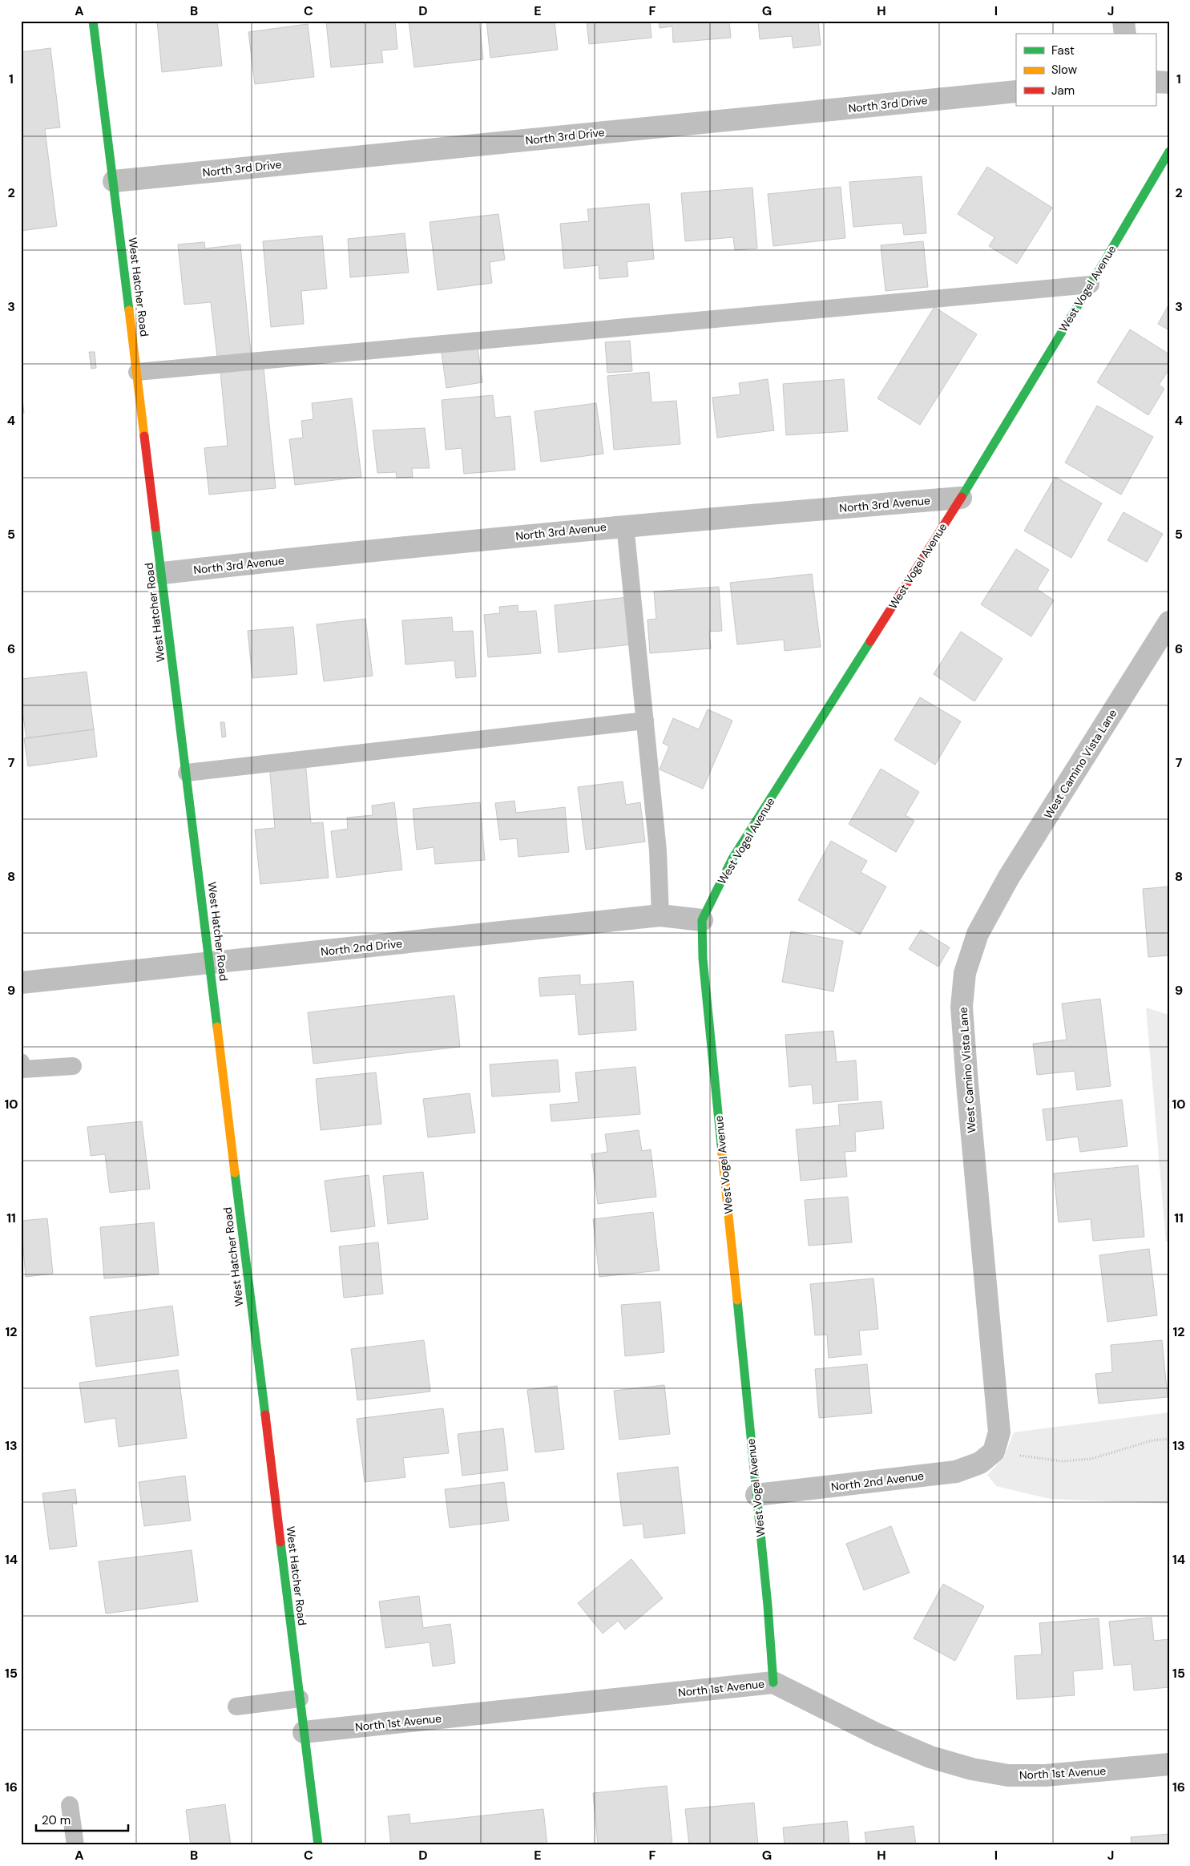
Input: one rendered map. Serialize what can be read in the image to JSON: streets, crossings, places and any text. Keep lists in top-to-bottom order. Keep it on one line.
{"streets":{"street":["North 3rd Drive","West Hatcher Road","West Vogel Avenue","North 3rd Avenue","West Camino Vista Lane","North 2nd Drive","North 2nd Avenue","North 1st Avenue"]},"crossings":[["North 3rd Drive","West Hatcher Road"],["West Hatcher Road","North 3rd Avenue"],["West Hatcher Road","North 2nd Drive"],["West Hatcher Road","North 1st Avenue"],["West Vogel Avenue","North 3rd Avenue"],["West Vogel Avenue","North 2nd Drive"],["West Vogel Avenue","North 2nd Avenue"],["West Vogel Avenue","North 1st Avenue"],["West Camino Vista Lane","North 2nd Avenue"]],"legend":["Fast","Slow","Jam"],"scale_bar":"20 m","grid":{"columns":["A","B","C","D","E","F","G","H","I","J"],"rows":["1","2","3","4","5","6","7","8","9","10","11","12","13","14","15","16"]}}
